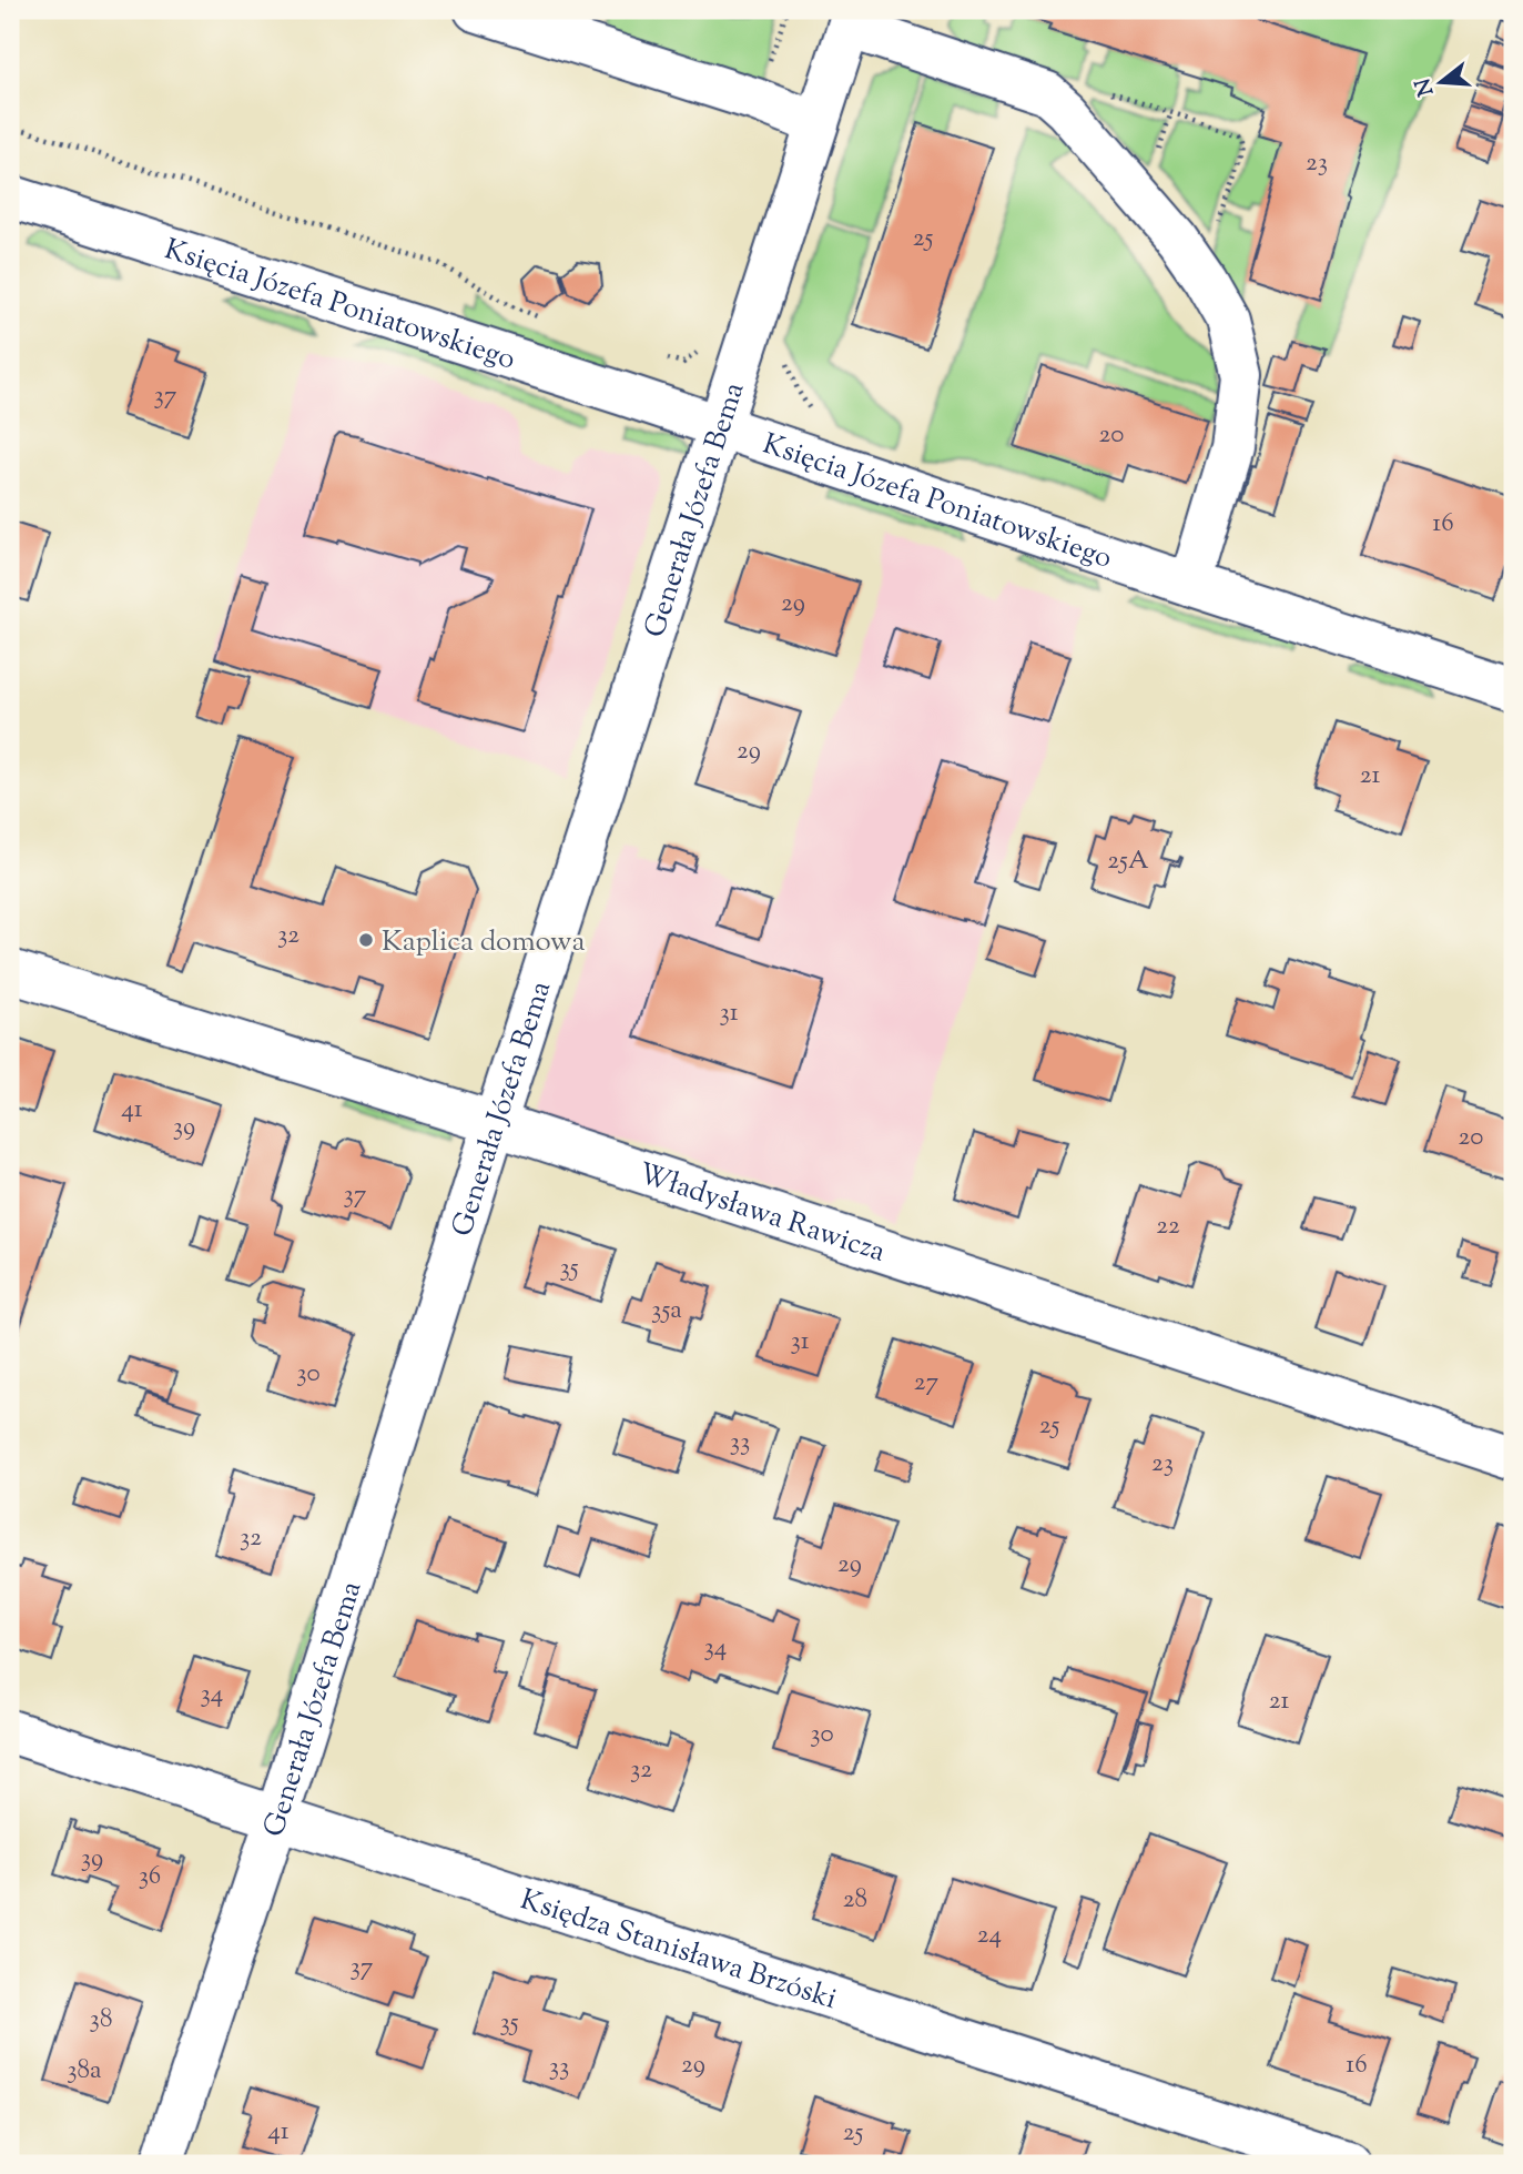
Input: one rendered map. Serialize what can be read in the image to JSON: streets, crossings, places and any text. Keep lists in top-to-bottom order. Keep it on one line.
{"streets":{"street":["Księcia Józefa Poniatowskiego","Generała Józefa Bema","Władysława Rawicza","Księdza Stanisława Brzóski"]},"crossings":[["Księcia Józefa Poniatowskiego","Generała Józefa Bema"],["Generała Józefa Bema","Władysława Rawicza"],["Generała Józefa Bema","Księdza Stanisława Brzóski"]],"places":["Kaplica domowa"],"house_numbers":["23","25","37","20","16","29","29","21","25A","32","31","41","39","20","37","22","35","35a","31","30","27","25","33","23","32","29","34","34","21","30","32","39","36","28","24","37","38","35","29","16","33","38a","41","25"],"north":"left"}
